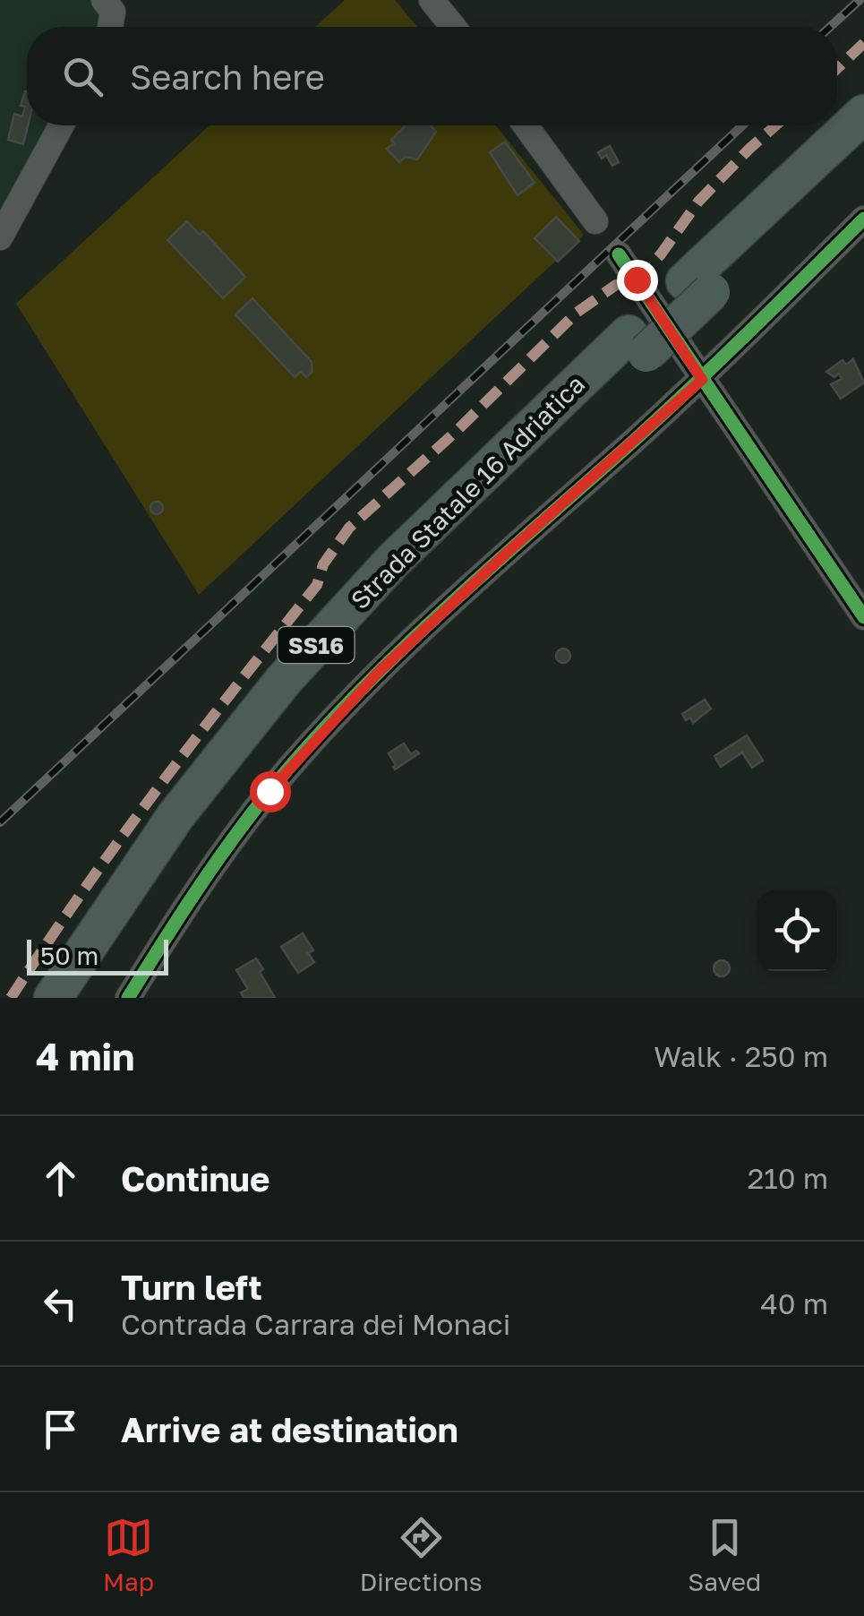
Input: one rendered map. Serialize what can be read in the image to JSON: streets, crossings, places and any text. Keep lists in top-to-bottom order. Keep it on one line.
{"streets":{"highway":["Strada Statale 16 Adriatica","SS16"]},"scale_bar":"50 m","page":{"search":"Search here","scale":"50 m","heading":["4 min","Walk · 250 m"],"list":[["Continue","210 m"],["Turn left","Contrada Carrara dei Monaci","40 m"],"Arrive at destination"],"nav":["Map","Directions","Saved"]}}
